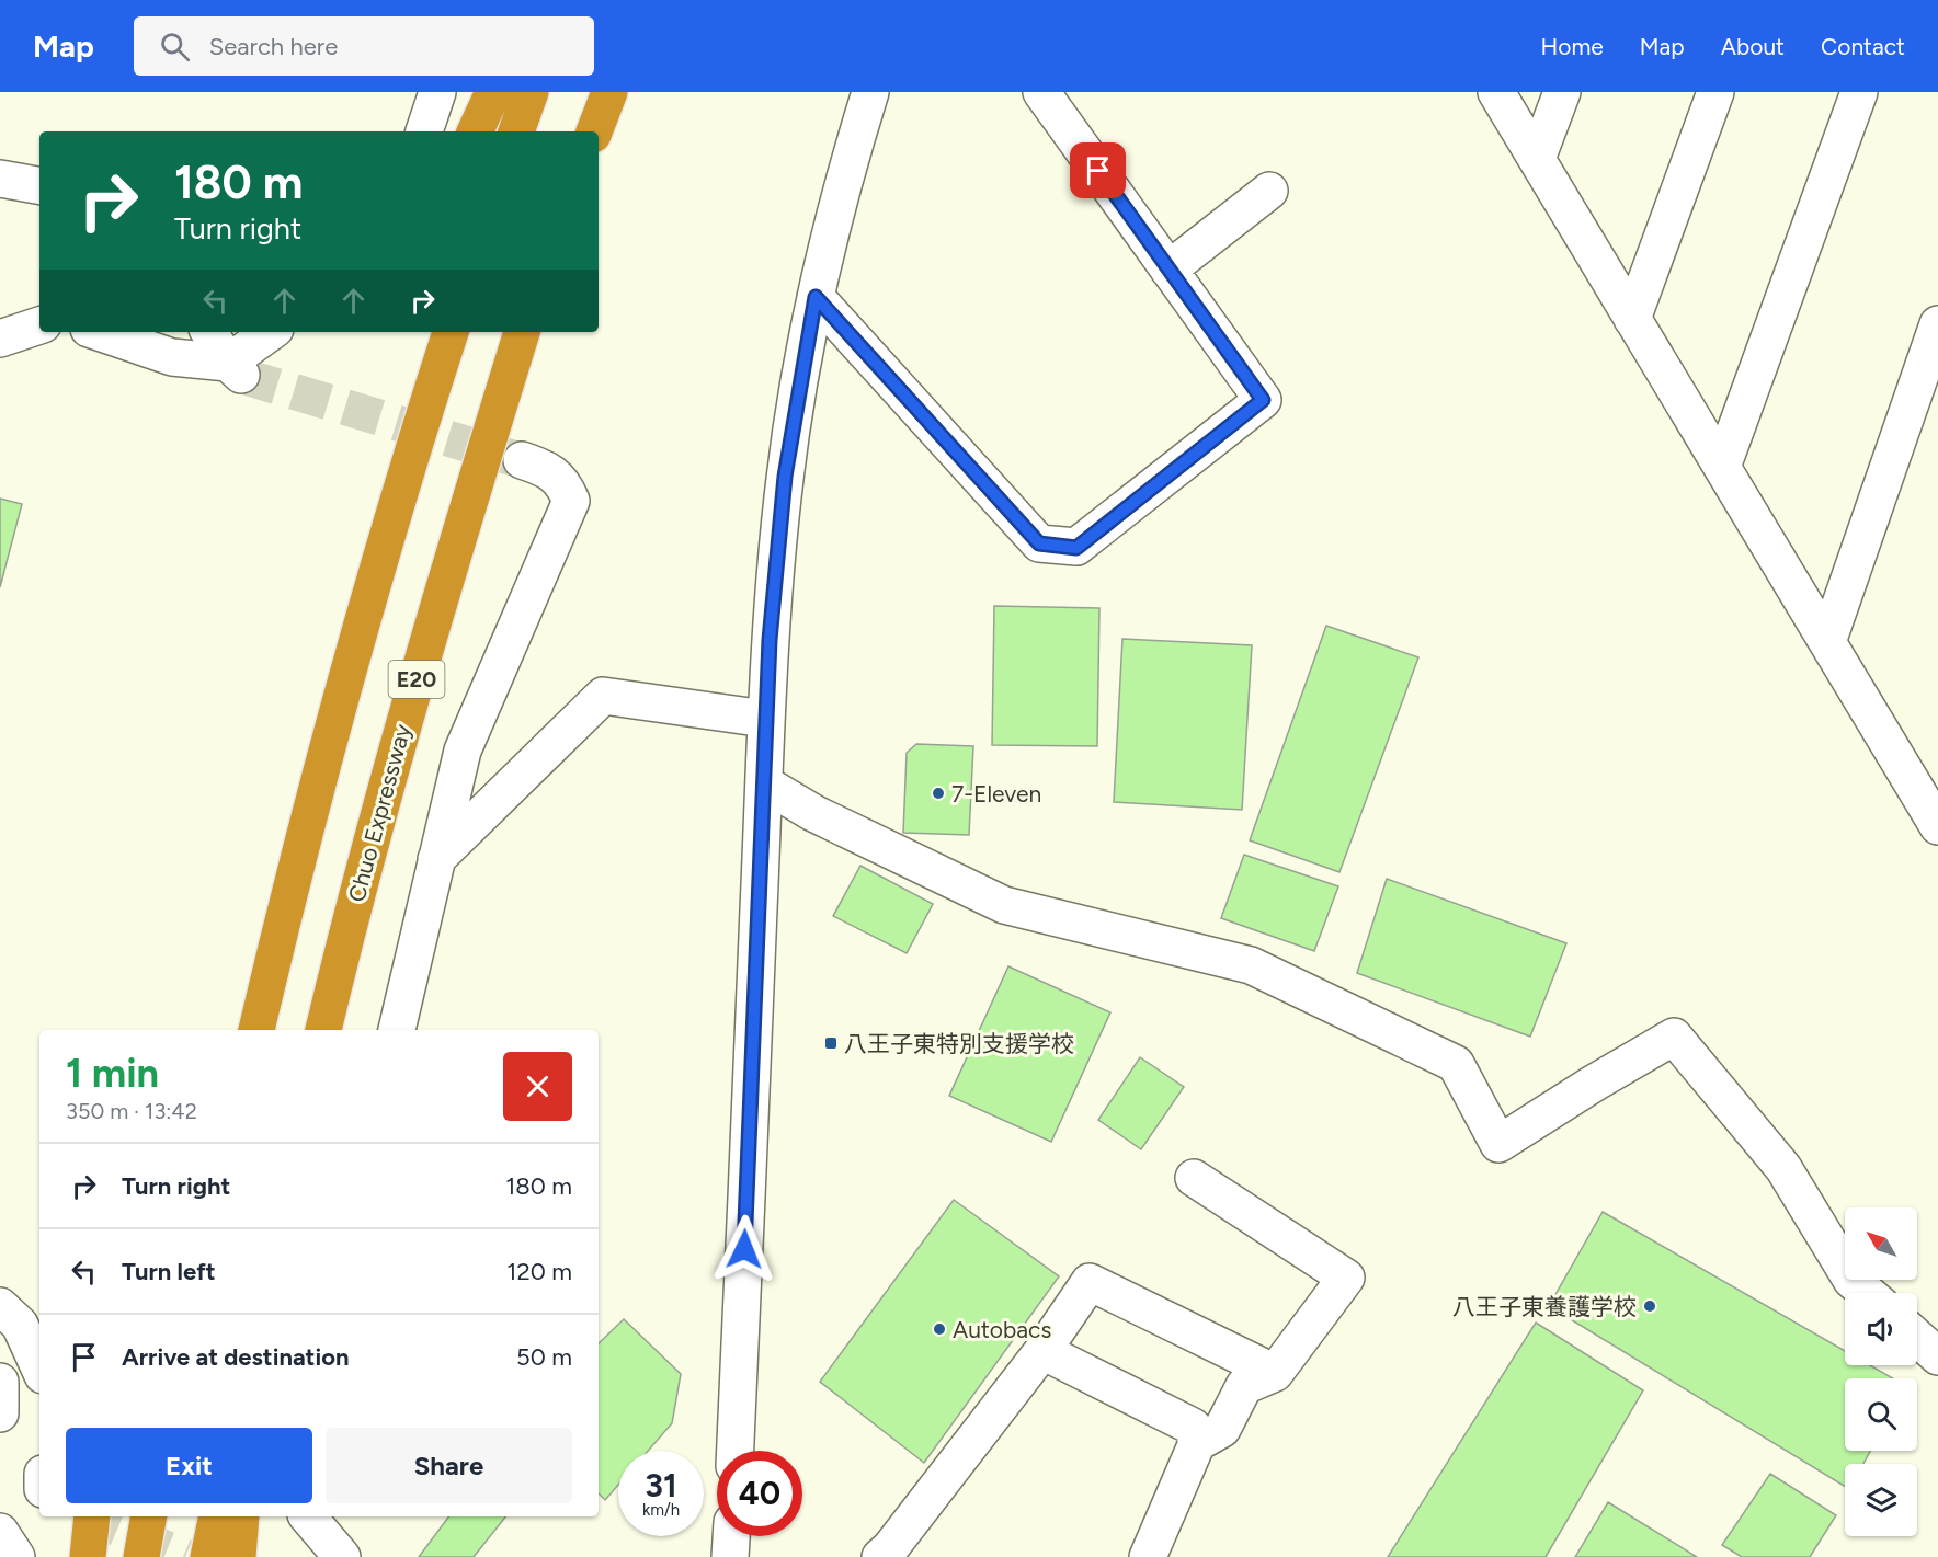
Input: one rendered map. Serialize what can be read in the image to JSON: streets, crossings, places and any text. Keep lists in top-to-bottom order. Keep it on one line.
{"streets":{"highway":["E20","Chuo Expressway"]},"places":{"other":["7-Eleven","八王子東養護学校","Autobacs"],"transit":["八王子東特別支援学校"]},"north":"top left","page":{"header":"Map","search":"Search here","nav":["Home","Map","About","Contact"],"turn":["180 m","Turn right"],"heading":["1 min","350 m · 13:42"],"list":[{"name":"Turn right","value":"180 m"},{"name":"Turn left","value":"120 m"},{"name":"Arrive at destination","value":"50 m"}],"buttons":["Exit","Share"],"speed":"31 km/h","limit":"40"}}
